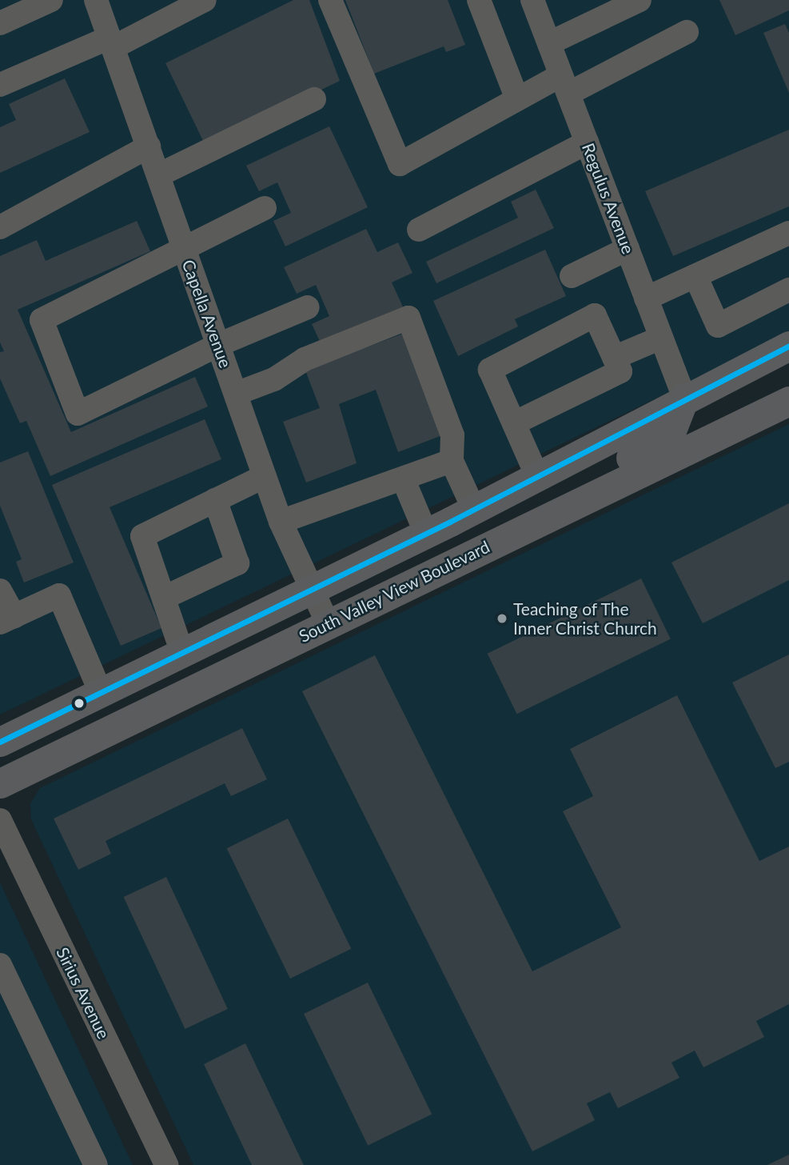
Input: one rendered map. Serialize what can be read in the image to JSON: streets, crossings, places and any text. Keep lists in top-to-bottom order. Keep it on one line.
{"streets":{"main road":["South Valley View Boulevard"],"street":["Regulus Avenue","Capella Avenue","Sirius Avenue"]},"crossings":[["Capella Avenue","South Valley View Boulevard"]],"places":["Teaching of The Inner Christ Church"]}
